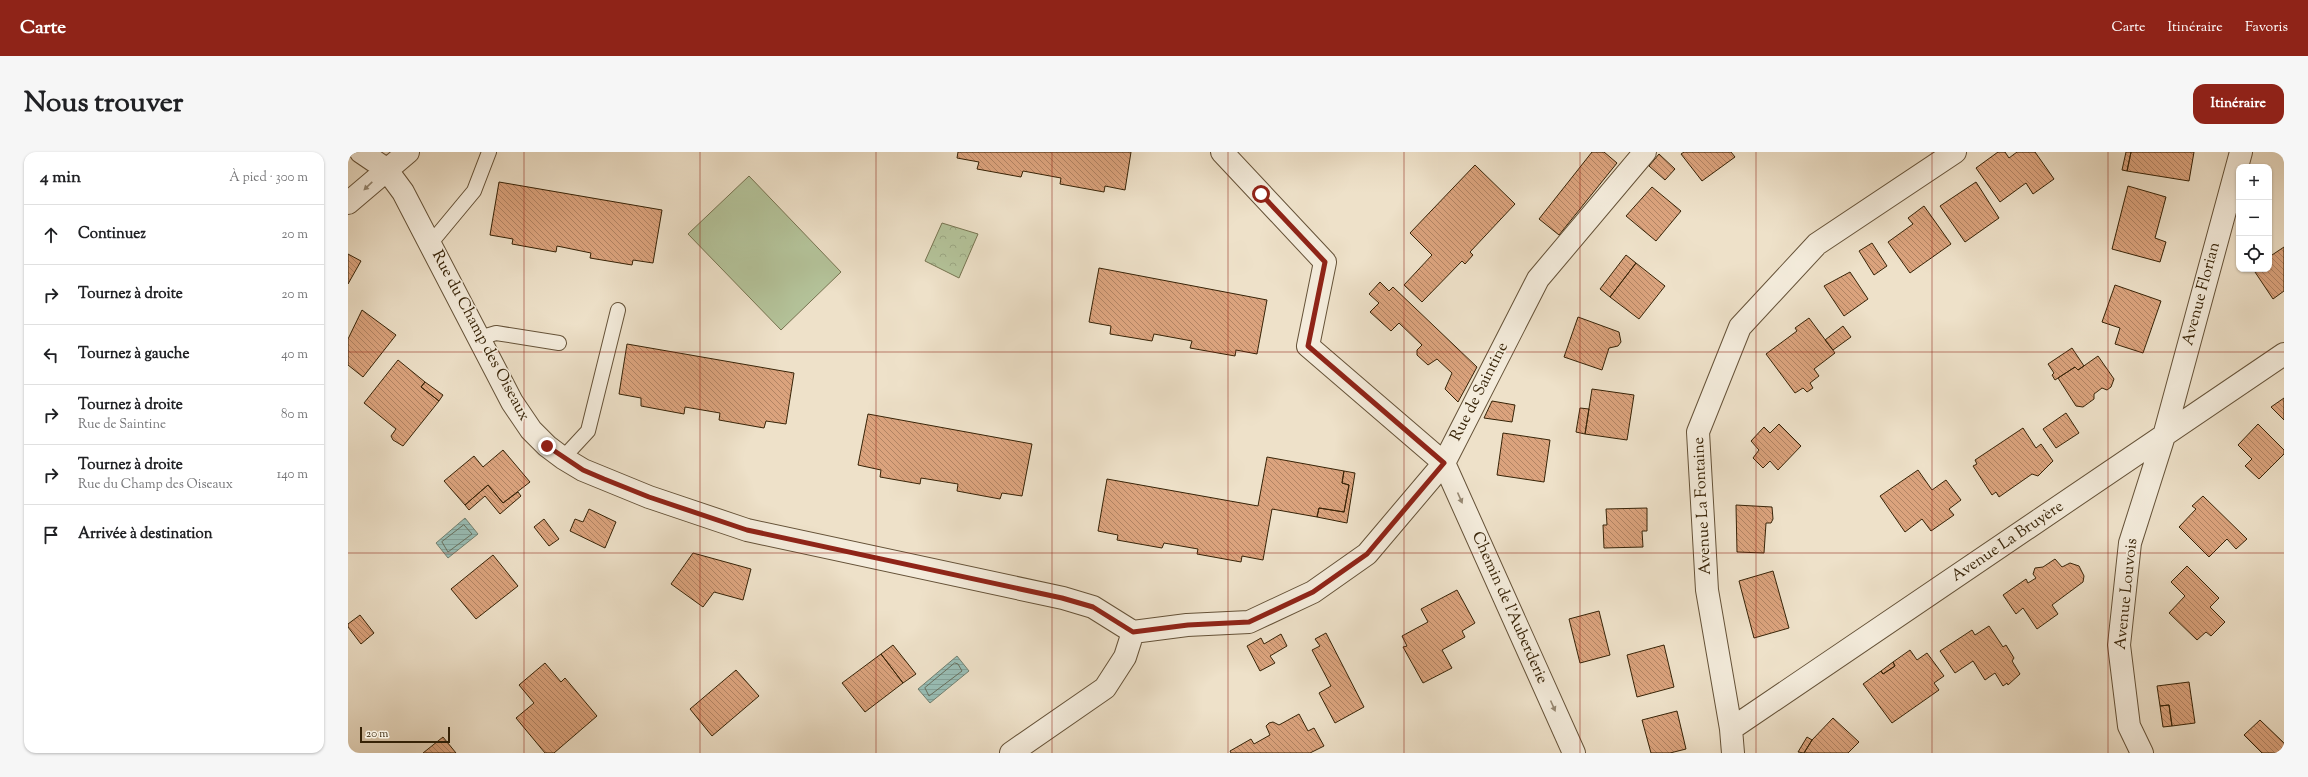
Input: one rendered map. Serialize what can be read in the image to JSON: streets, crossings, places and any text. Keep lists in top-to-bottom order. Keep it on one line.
{"streets":{"street":["Avenue Florian","Rue du Champ des Oiseaux","Rue de Saintine","Avenue La Fontaine","Avenue La Bruyère","Avenue Louvois","Chemin de l'Auberderie"]},"crossings":[["Avenue Florian","Avenue La Bruyère"],["Avenue Florian","Avenue Louvois"],["Rue du Champ des Oiseaux","Rue de Saintine"],["Rue de Saintine","Chemin de l'Auberderie"],["Avenue La Fontaine","Avenue La Bruyère"],["Avenue La Bruyère","Avenue Louvois"]],"one_way":["Chemin de l'Auberderie"],"scale_bar":"20 m","page":{"header":"Carte","nav":["Carte","Itinéraire","Favoris"],"title":"Nous trouver","buttons":"Itinéraire","heading":["4 min","À pied · 300 m"],"map_buttons":["+","−"],"list":[["Continuez","20 m"],["Tournez à droite","20 m"],["Tournez à gauche","40 m"],["Tournez à droite","Rue de Saintine","80 m"],["Tournez à droite","Rue du Champ des Oiseaux","140 m"],"Arrivée à destination"],"scale":"20 m"}}
